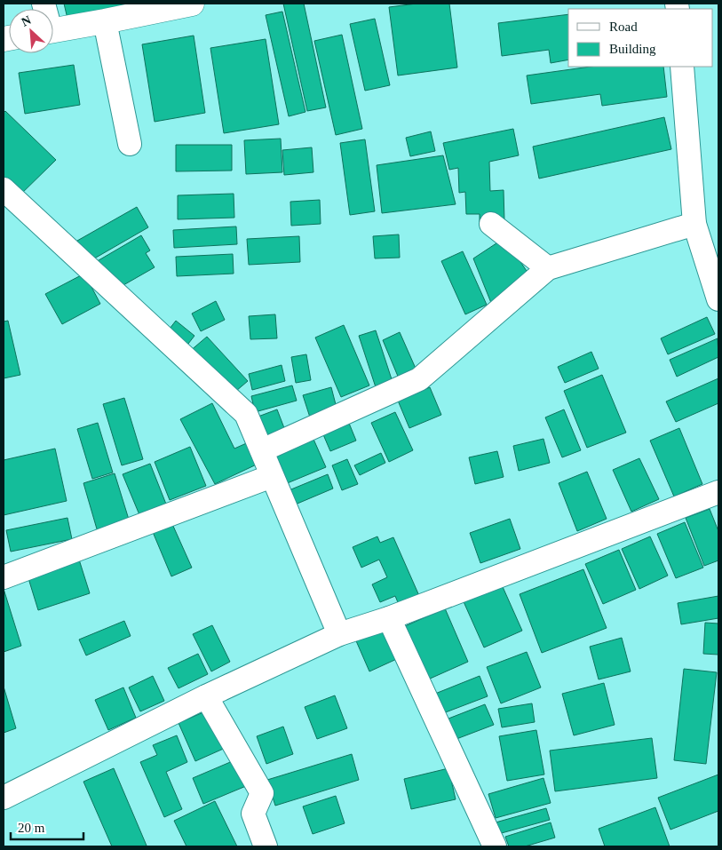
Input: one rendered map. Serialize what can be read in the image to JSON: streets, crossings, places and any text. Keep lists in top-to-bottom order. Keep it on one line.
{"legend":["Road","Building"],"scale_bar":"20 m","north":"top left"}
